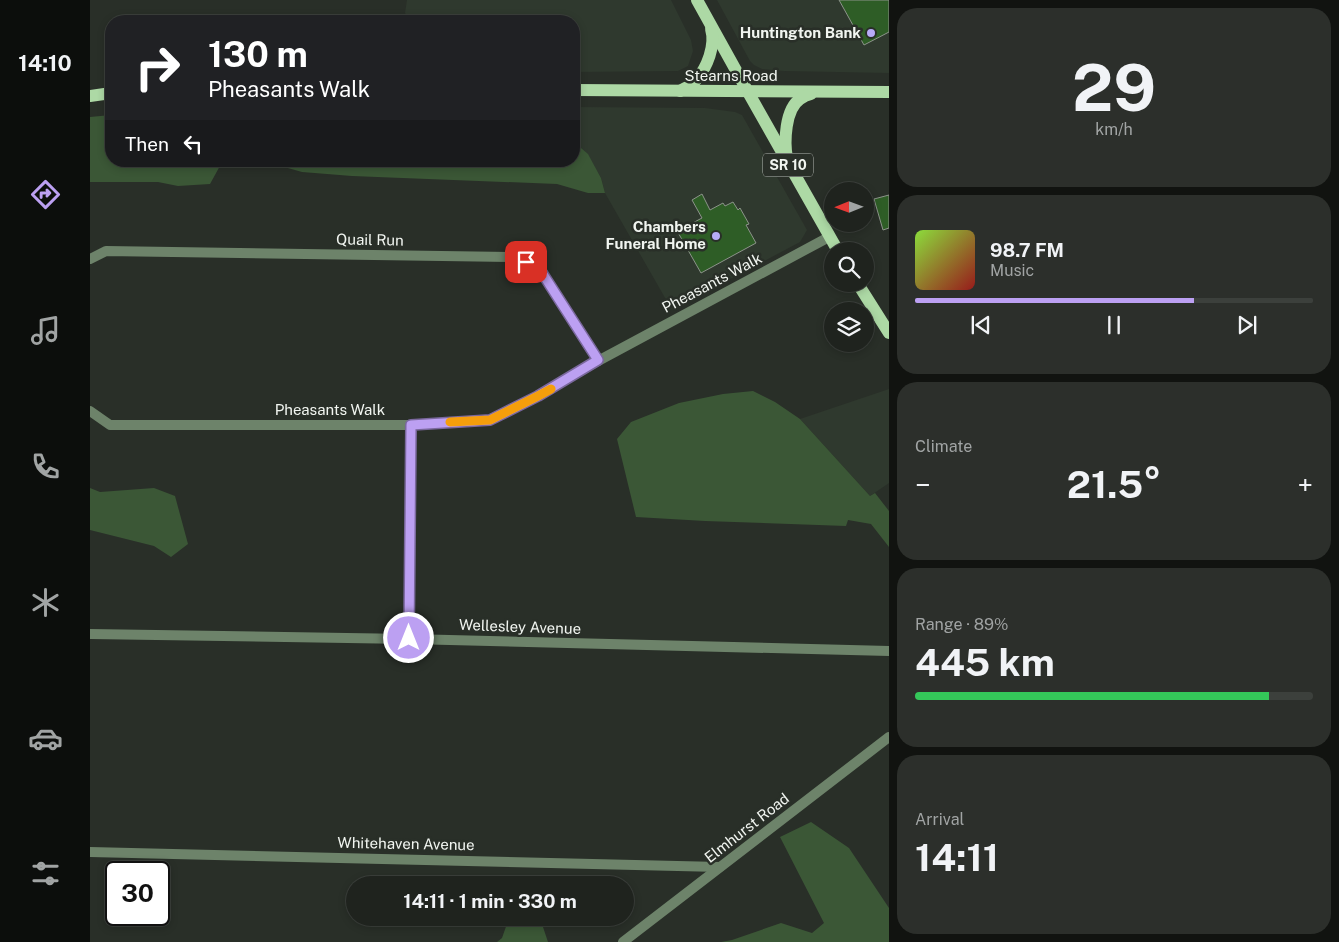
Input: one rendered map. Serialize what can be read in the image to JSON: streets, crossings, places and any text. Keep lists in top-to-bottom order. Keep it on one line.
{"streets":{"main road":["Stearns Road","SR 10"],"street":["Quail Run","Pheasants Walk","Wellesley Avenue","Elmhurst Road","Whitehaven Avenue"]},"crossings":[["Stearns Road","SR 10"],["SR 10","Pheasants Walk"],["Quail Run","Pheasants Walk"],["Elmhurst Road","Whitehaven Avenue"]],"places":["Huntington Bank","Chambers Funeral Home"],"north":"left","page":{"tabs":"14:10","tile":[["29","km/h"],"Climate",["Range · 89%","445 km"],["Arrival","14:11"]],"turn":["130 m","Pheasants Walk"],"then":"Then","song":["98.7 FM","Music"],"heat":["−","21.5°","+"],"limit":"30","trip":"14:11 · 1 min · 330 m"}}
